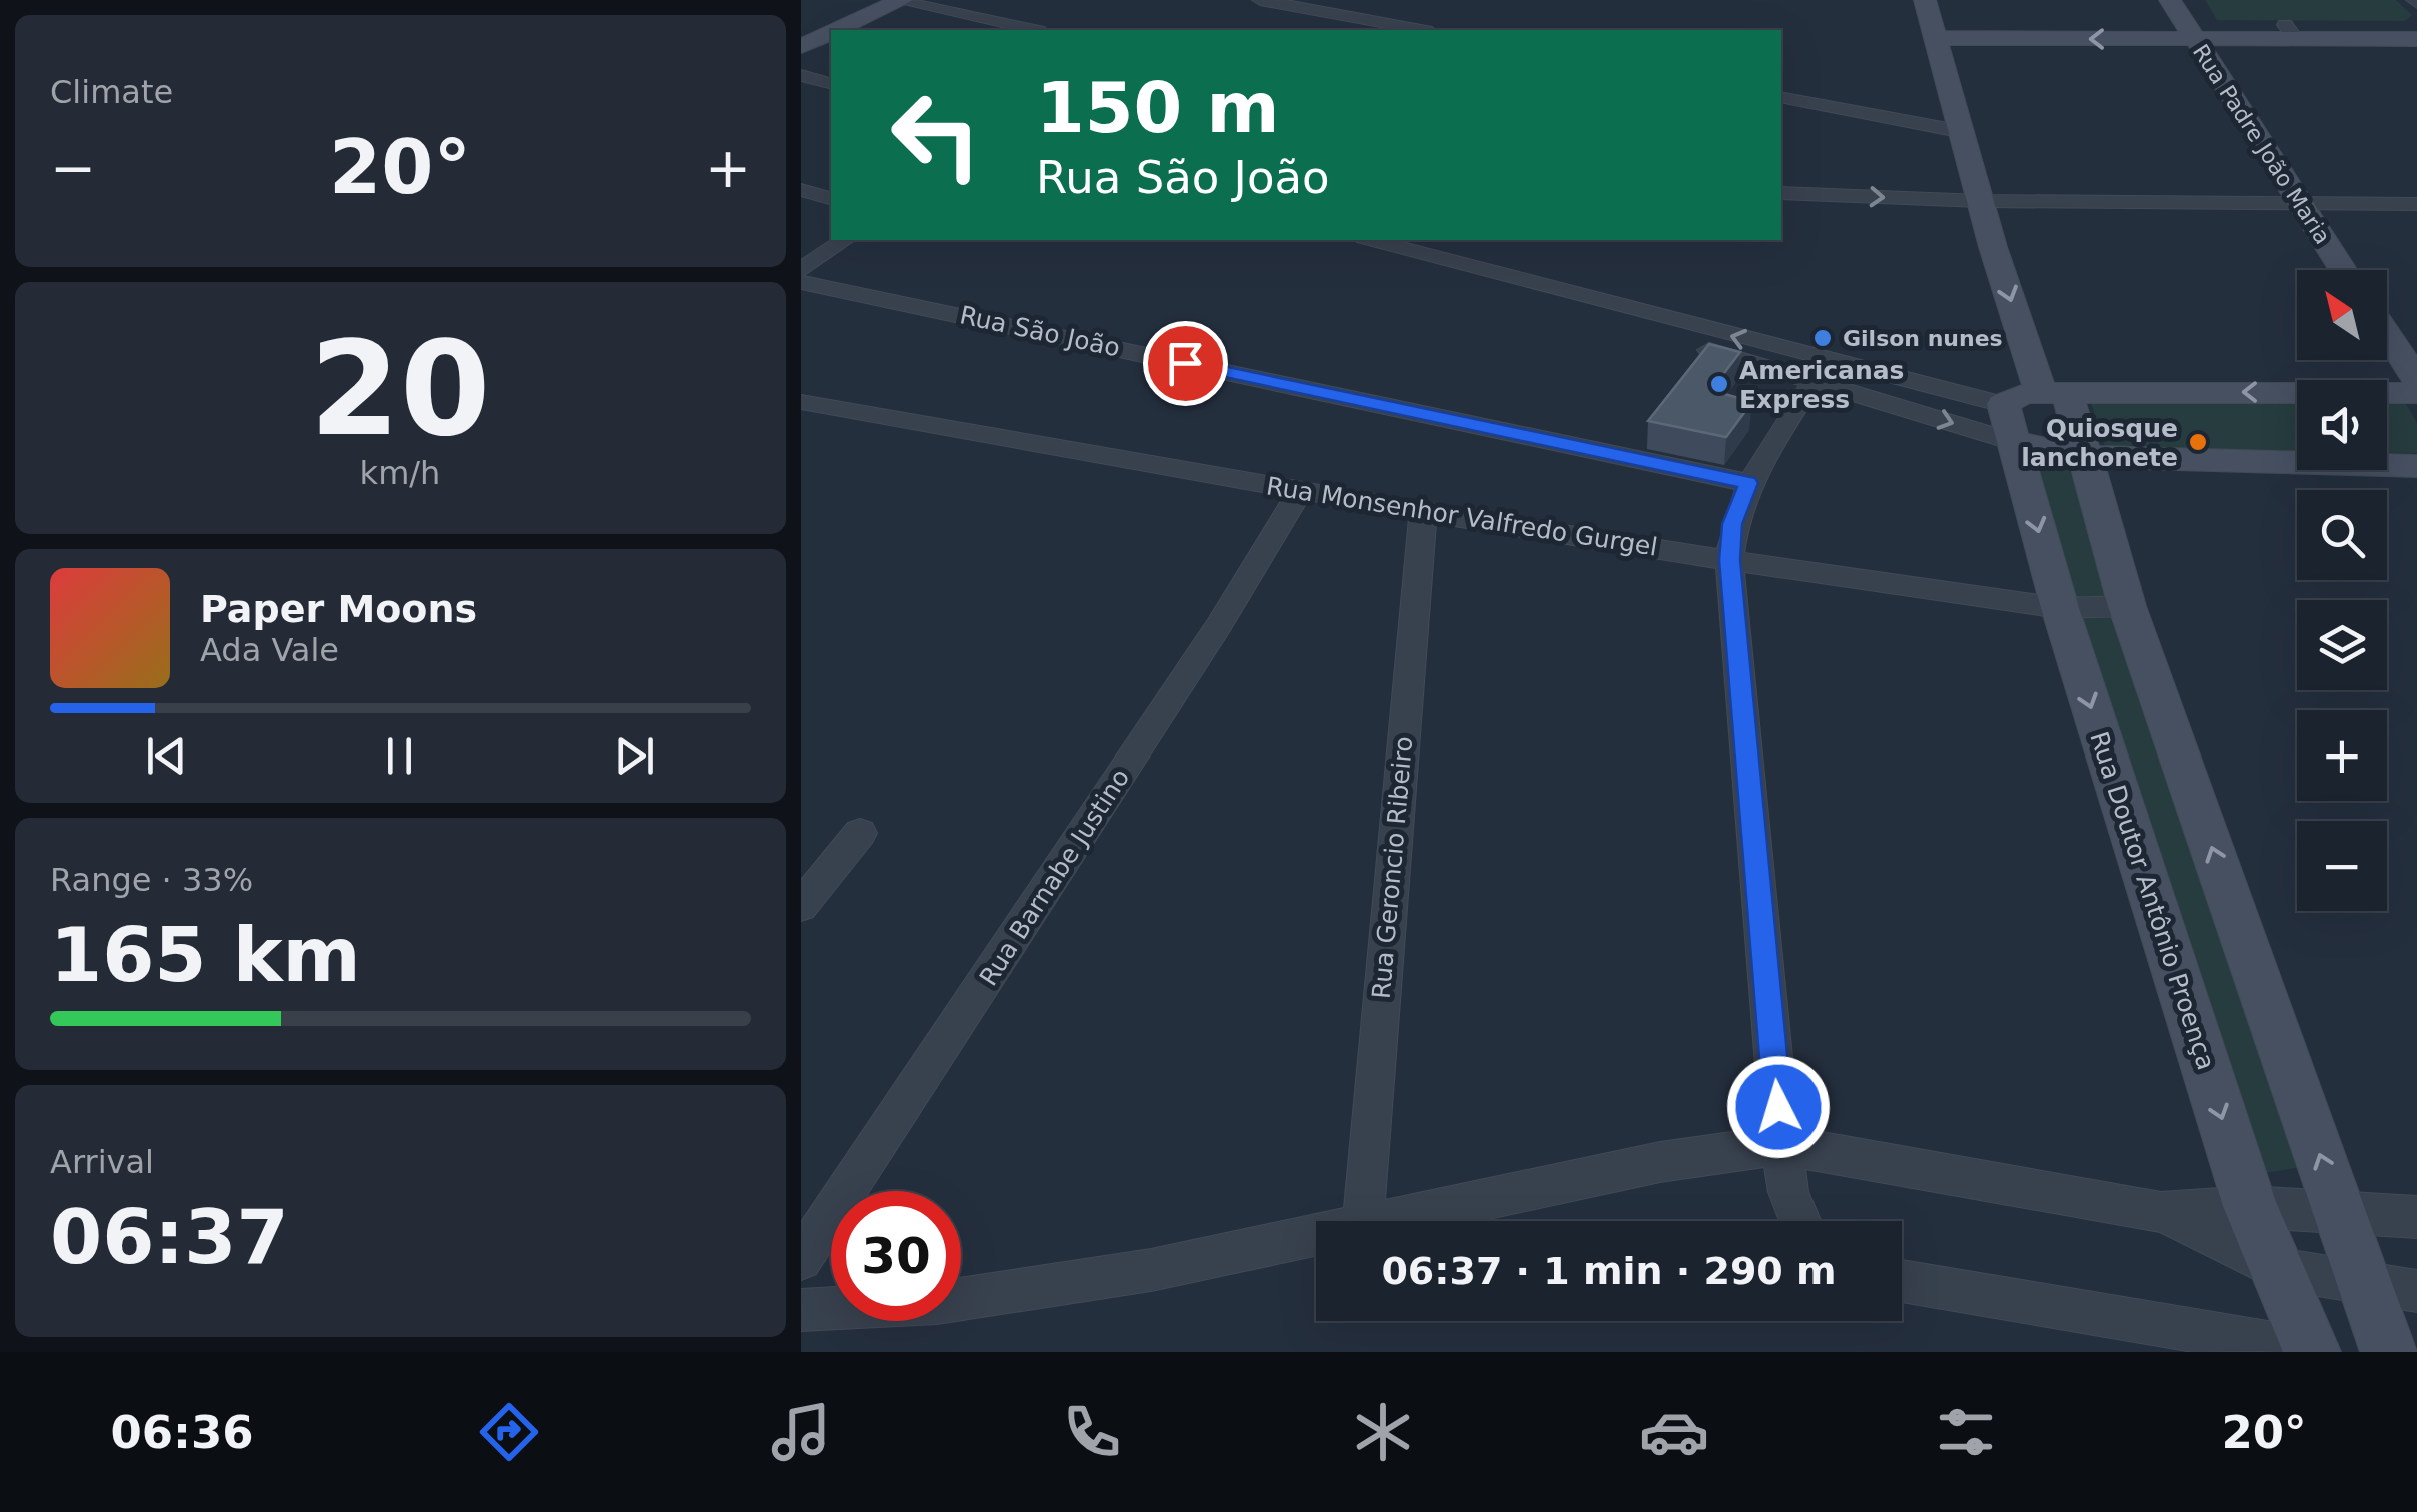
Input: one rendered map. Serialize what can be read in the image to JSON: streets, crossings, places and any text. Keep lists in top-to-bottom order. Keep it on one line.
{"streets":{"main road":["Rua Padre João Maria","Rua Doutor Antônio Proença"],"street":["Rua São João","Rua Monsenhor Valfredo Gurgel","Rua Geroncio Ribeiro","Rua Barnabe Justino"]},"crossings":[["Rua Monsenhor Valfredo Gurgel","Rua Geroncio Ribeiro"],["Rua Monsenhor Valfredo Gurgel","Rua Barnabe Justino"],["Rua Monsenhor Valfredo Gurgel","Rua Doutor Antônio Proença"]],"places":["Gilson nunes","Americanas Express","Quiosque lanchonete"],"north":"top left","page":{"tile":["Climate",["20","km/h"],["Range · 33%","165 km"],["Arrival","06:37"]],"turn":["150 m","Rua São João"],"heat":["−","20°","+"],"map_buttons":["+","−"],"song":["Paper Moons","Ada Vale"],"limit":"30","trip":"06:37 · 1 min · 290 m","tabs":["06:36","20°"]}}
